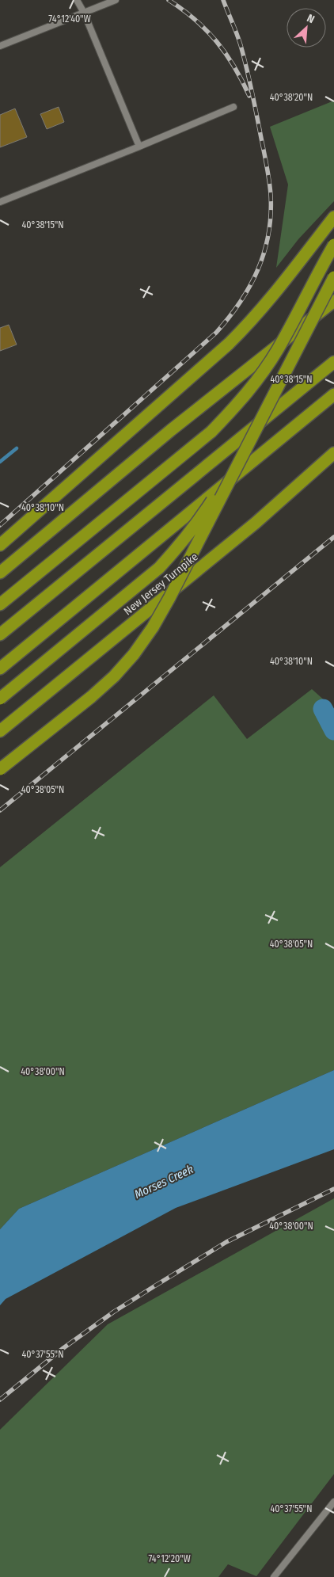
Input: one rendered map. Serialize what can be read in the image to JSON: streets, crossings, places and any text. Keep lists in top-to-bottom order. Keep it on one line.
{"streets":{"highway":["New Jersey Turnpike"]},"water":["Morses Creek"],"north":"top right","coordinates":["74°12'40\"W","40°38'20\"N","40°38'15\"N","40°38'10\"N","40°38'05\"N","40°38'00\"N","40°37'55\"N","74°12'20\"W"]}
